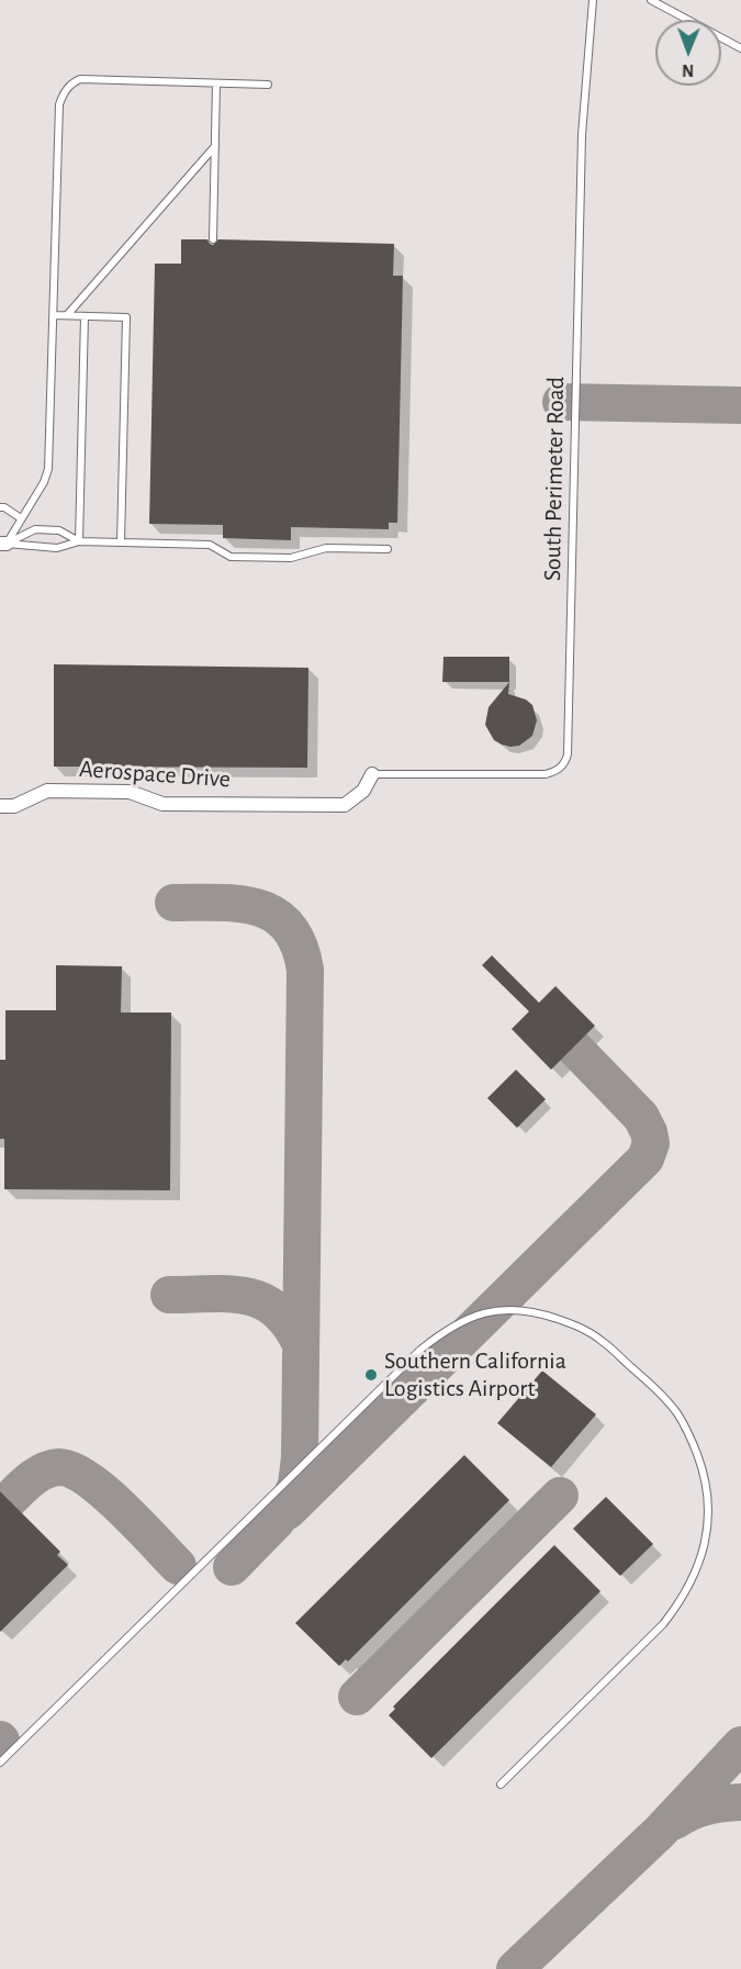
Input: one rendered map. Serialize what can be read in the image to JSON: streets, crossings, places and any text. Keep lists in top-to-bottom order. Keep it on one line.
{"streets":{"street":["Aerospace Drive"],"lane":["South Perimeter Road"]},"crossings":[["South Perimeter Road","Aerospace Drive"]],"places":["Southern California Logistics Airport"],"north":"bottom"}
